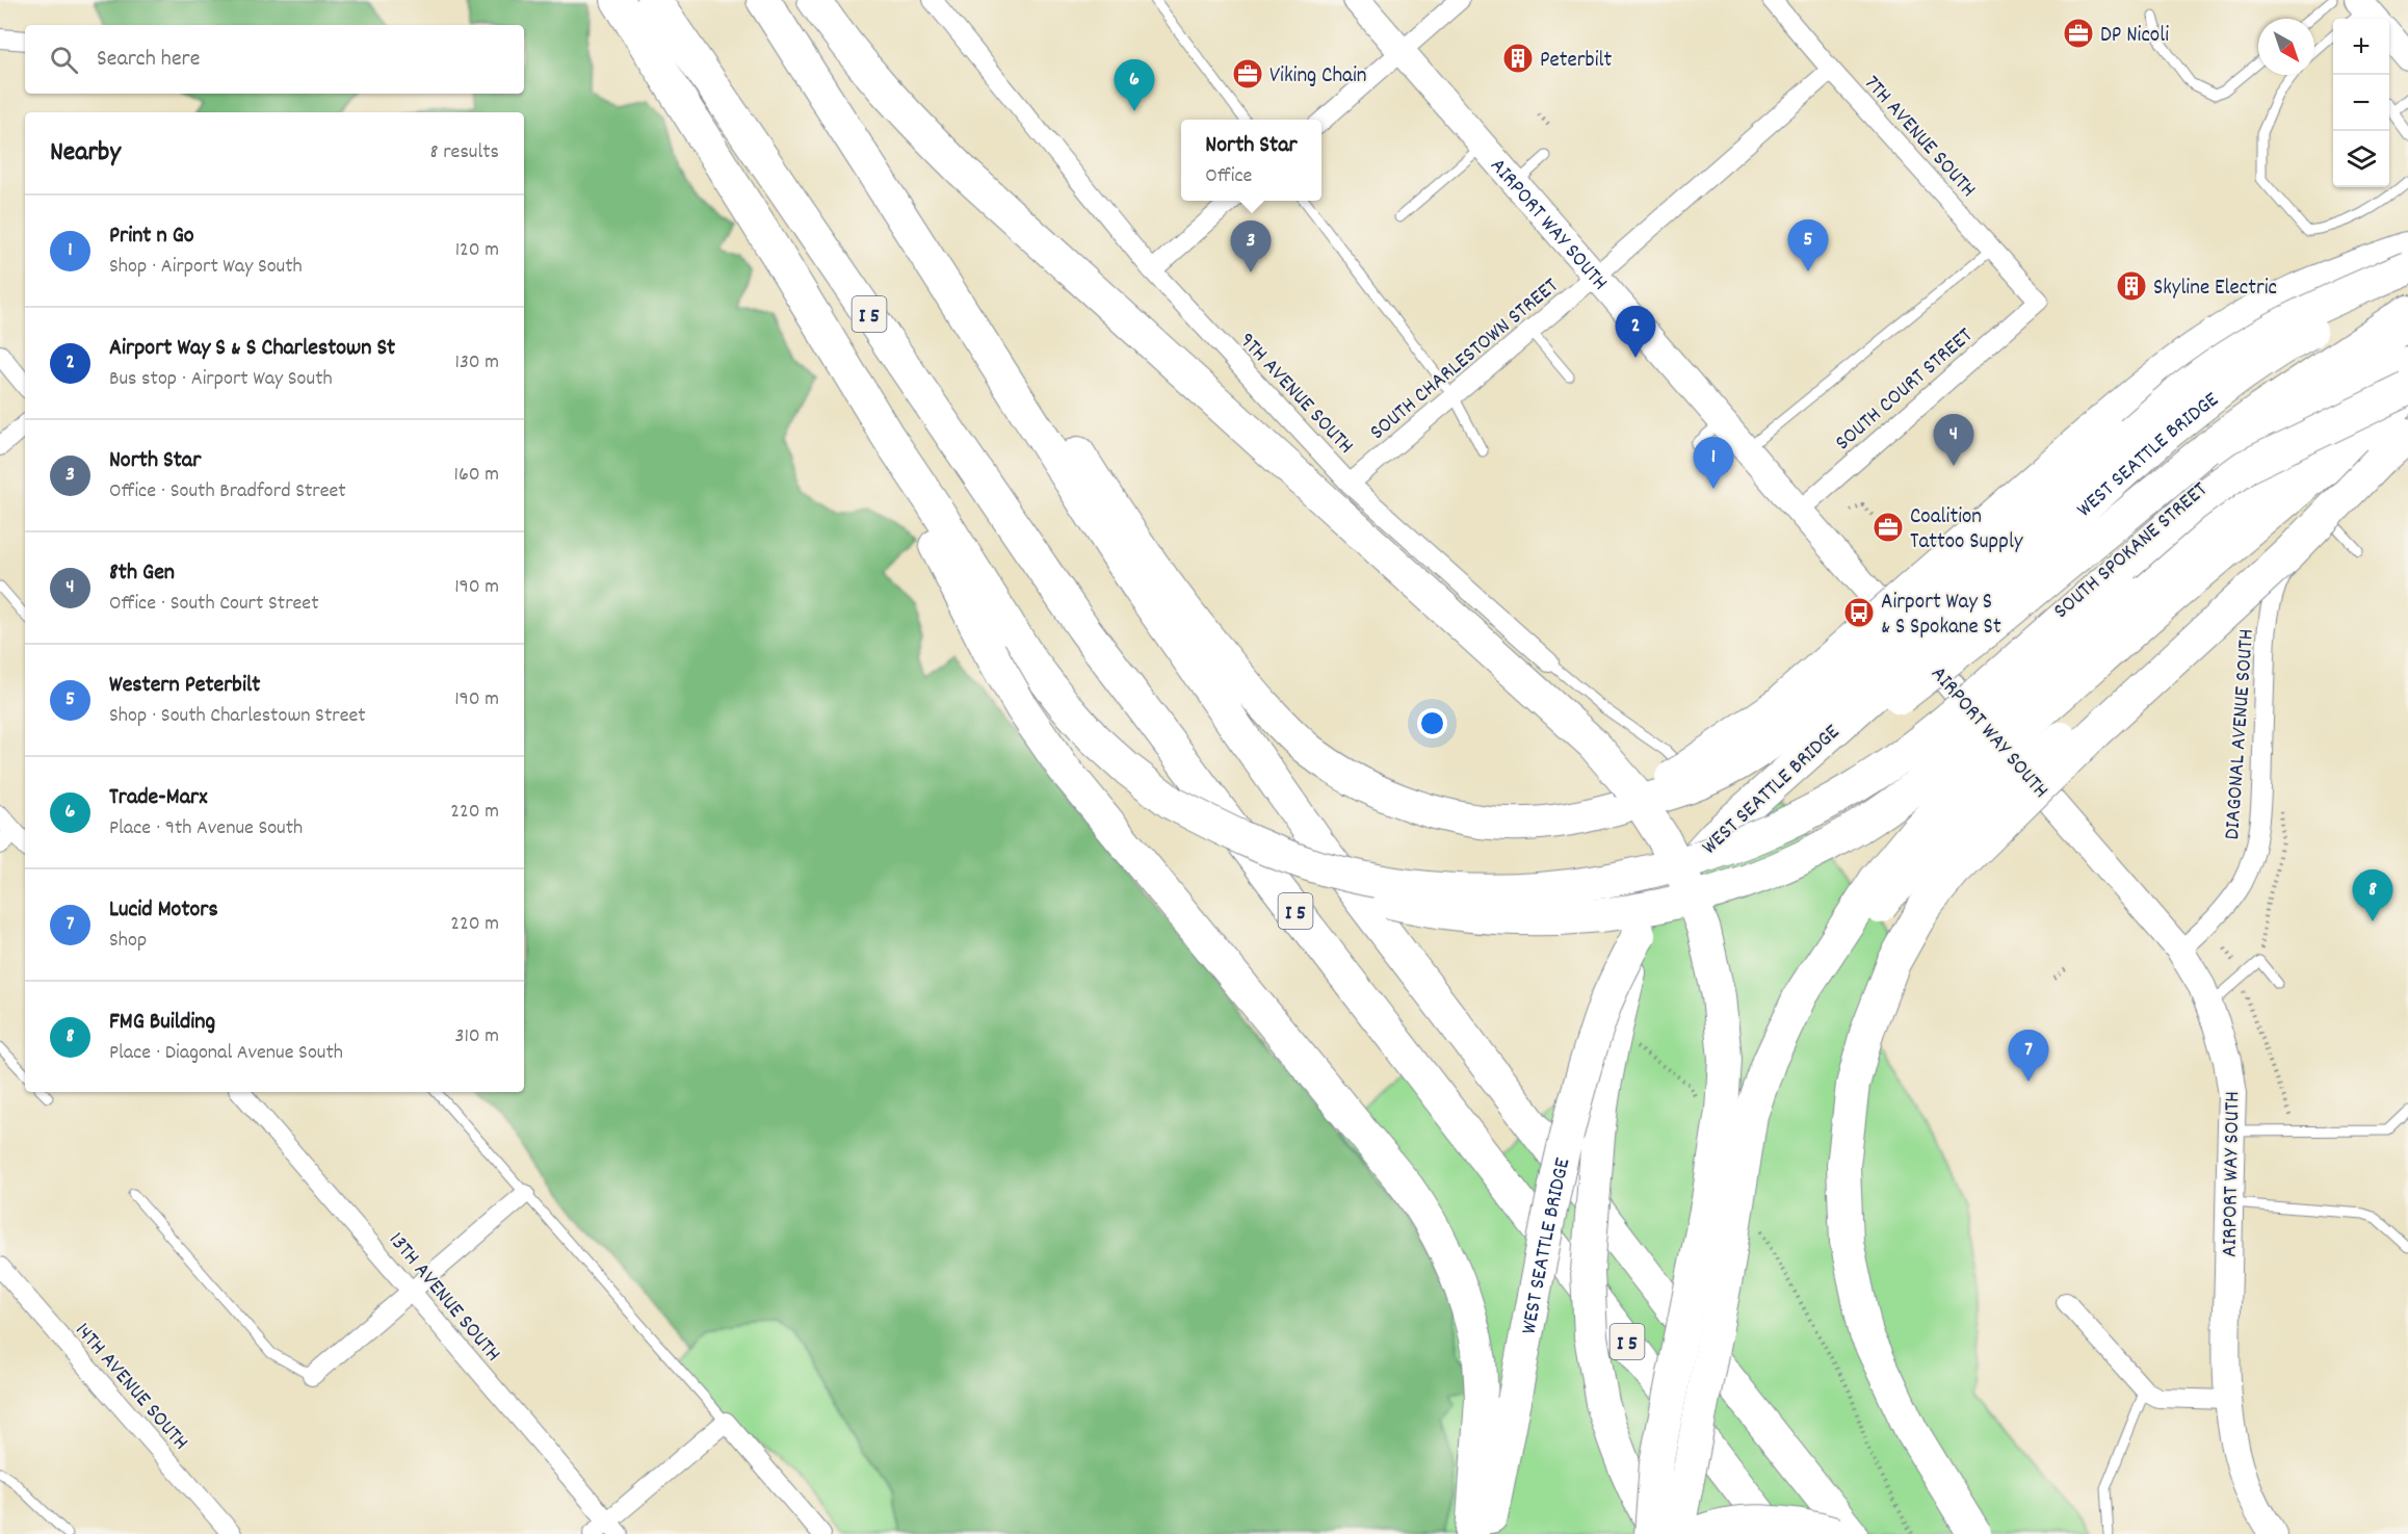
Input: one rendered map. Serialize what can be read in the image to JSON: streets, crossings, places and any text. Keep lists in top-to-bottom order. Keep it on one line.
{"streets":{"highway":["I 5","WEST SEATTLE BRIDGE"],"main road":["AIRPORT WAY SOUTH","SOUTH SPOKANE STREET"],"street":["7TH AVENUE SOUTH","SOUTH CHARLESTOWN STREET","SOUTH COURT STREET","9TH AVENUE SOUTH","DIAGONAL AVENUE SOUTH","13TH AVENUE SOUTH","14TH AVENUE SOUTH"]},"crossings":[["7TH AVENUE SOUTH","SOUTH CHARLESTOWN STREET"],["7TH AVENUE SOUTH","SOUTH COURT STREET"],["AIRPORT WAY SOUTH","SOUTH CHARLESTOWN STREET"],["AIRPORT WAY SOUTH","SOUTH COURT STREET"],["AIRPORT WAY SOUTH","SOUTH SPOKANE STREET"],["AIRPORT WAY SOUTH","DIAGONAL AVENUE SOUTH"],["SOUTH CHARLESTOWN STREET","9TH AVENUE SOUTH"]],"places":{"office":["DP Nicoli","Viking Chain","Coalition Tattoo Supply"],"building":["Peterbilt","Skyline Electric"],"bus stop":["Airport Way S & S Spokane St"]},"north":"bottom right","page":{"map_buttons":["+","−"],"search":"Search here","pins":["6","5","3","2","4","1","8","7"],"heading":["Nearby","8 results"],"popup":["North Star","Office"],"list":[{"mark":"1","name":"Print n Go","note":"Shop · Airport Way South","value":"120 m"},{"mark":"2","name":"Airport Way S & S Charlestown St","note":"Bus stop · Airport Way South","value":"130 m"},{"mark":"3","name":"North Star","note":"Office · South Bradford Street","value":"160 m"},{"mark":"4","name":"8th Gen","note":"Office · South Court Street","value":"190 m"},{"mark":"5","name":"Western Peterbilt","note":"Shop · South Charlestown Street","value":"190 m"},{"mark":"6","name":"Trade-Marx","note":"Place · 9th Avenue South","value":"220 m"},{"mark":"7","name":"Lucid Motors","note":"Shop","value":"220 m"},{"mark":"8","name":"FMG Building","note":"Place · Diagonal Avenue South","value":"310 m"}]}}
